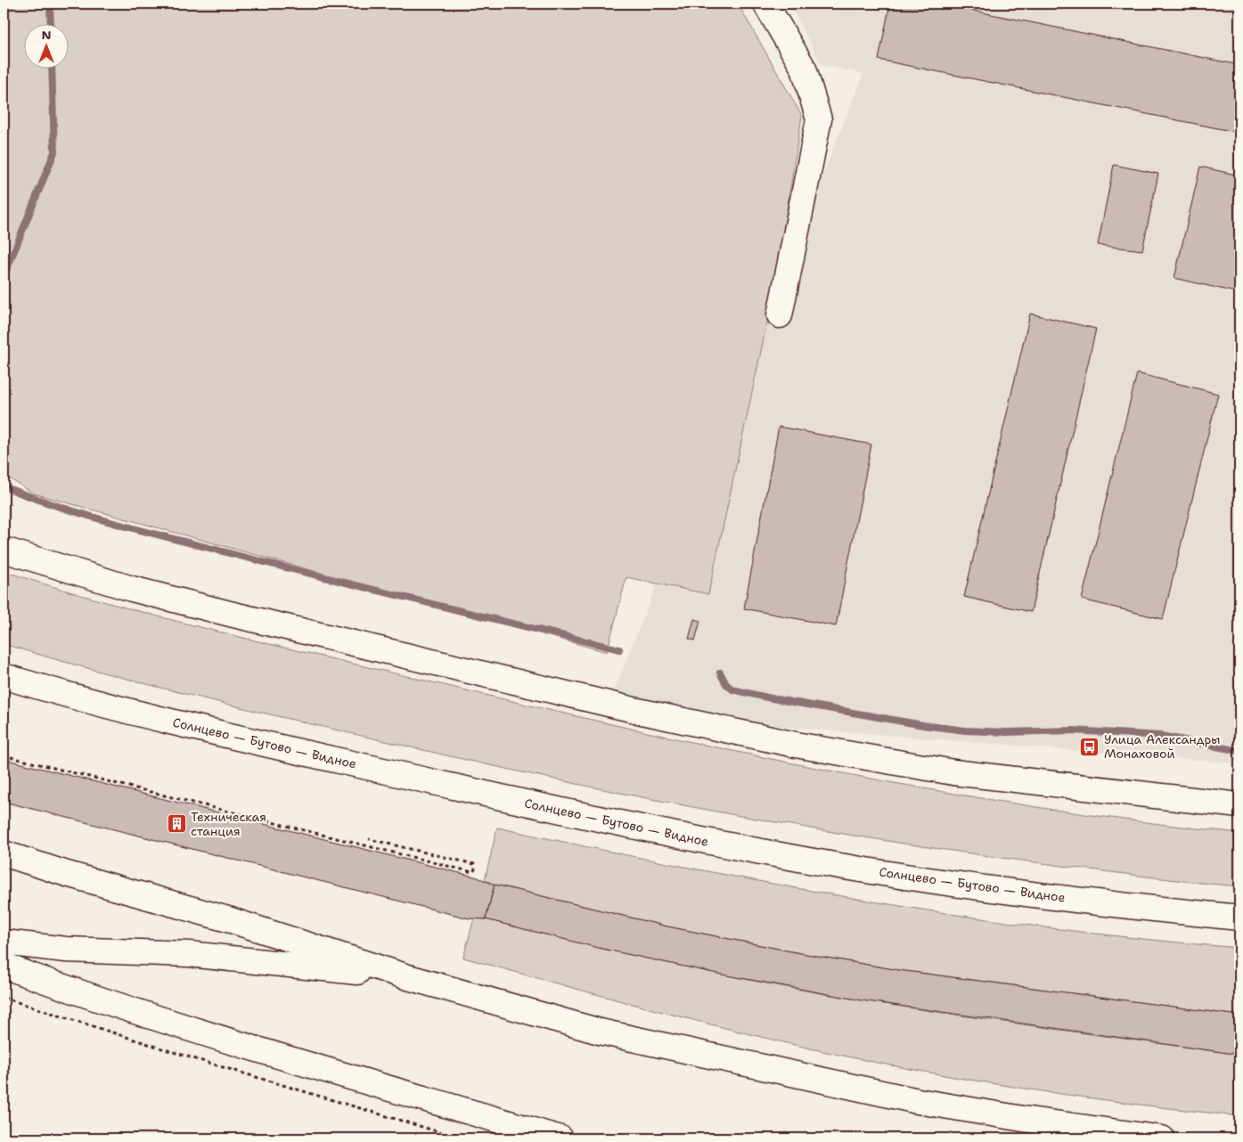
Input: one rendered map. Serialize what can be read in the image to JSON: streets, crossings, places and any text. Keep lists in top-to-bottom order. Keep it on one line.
{"streets":{"main road":["Солнцево — Бутово — Видное"]},"places":{"bus stop":["Улица Александры Монаховой"],"building":["Техническая станция"]},"north":"top"}
